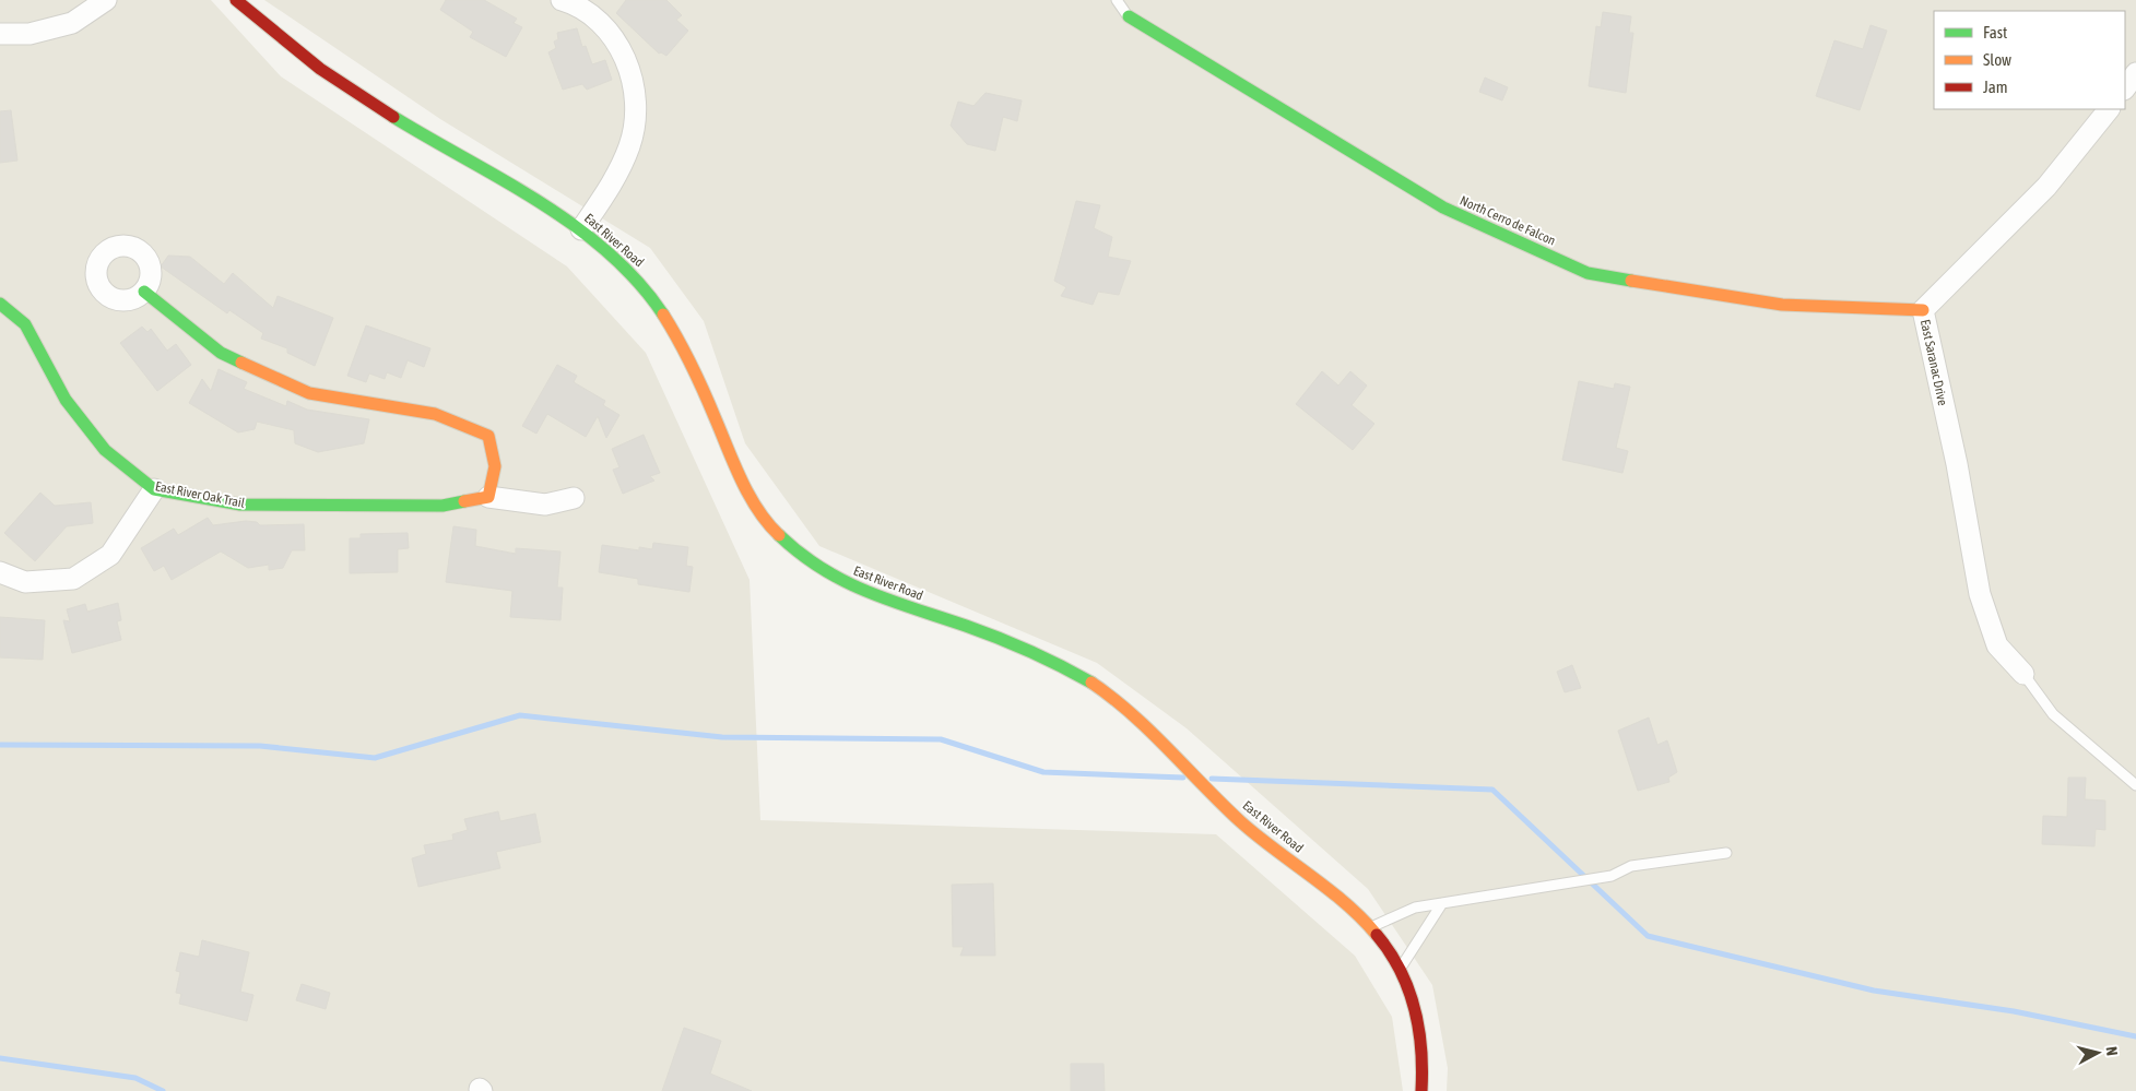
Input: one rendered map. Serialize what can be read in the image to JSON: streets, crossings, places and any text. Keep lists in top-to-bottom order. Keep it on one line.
{"streets":{"street":["North Cerro de Falcon","East River Road","East Saranac Drive","East River Oak Trail"]},"crossings":[["North Cerro de Falcon","East Saranac Drive"]],"legend":["Fast","Slow","Jam"],"north":"right"}
